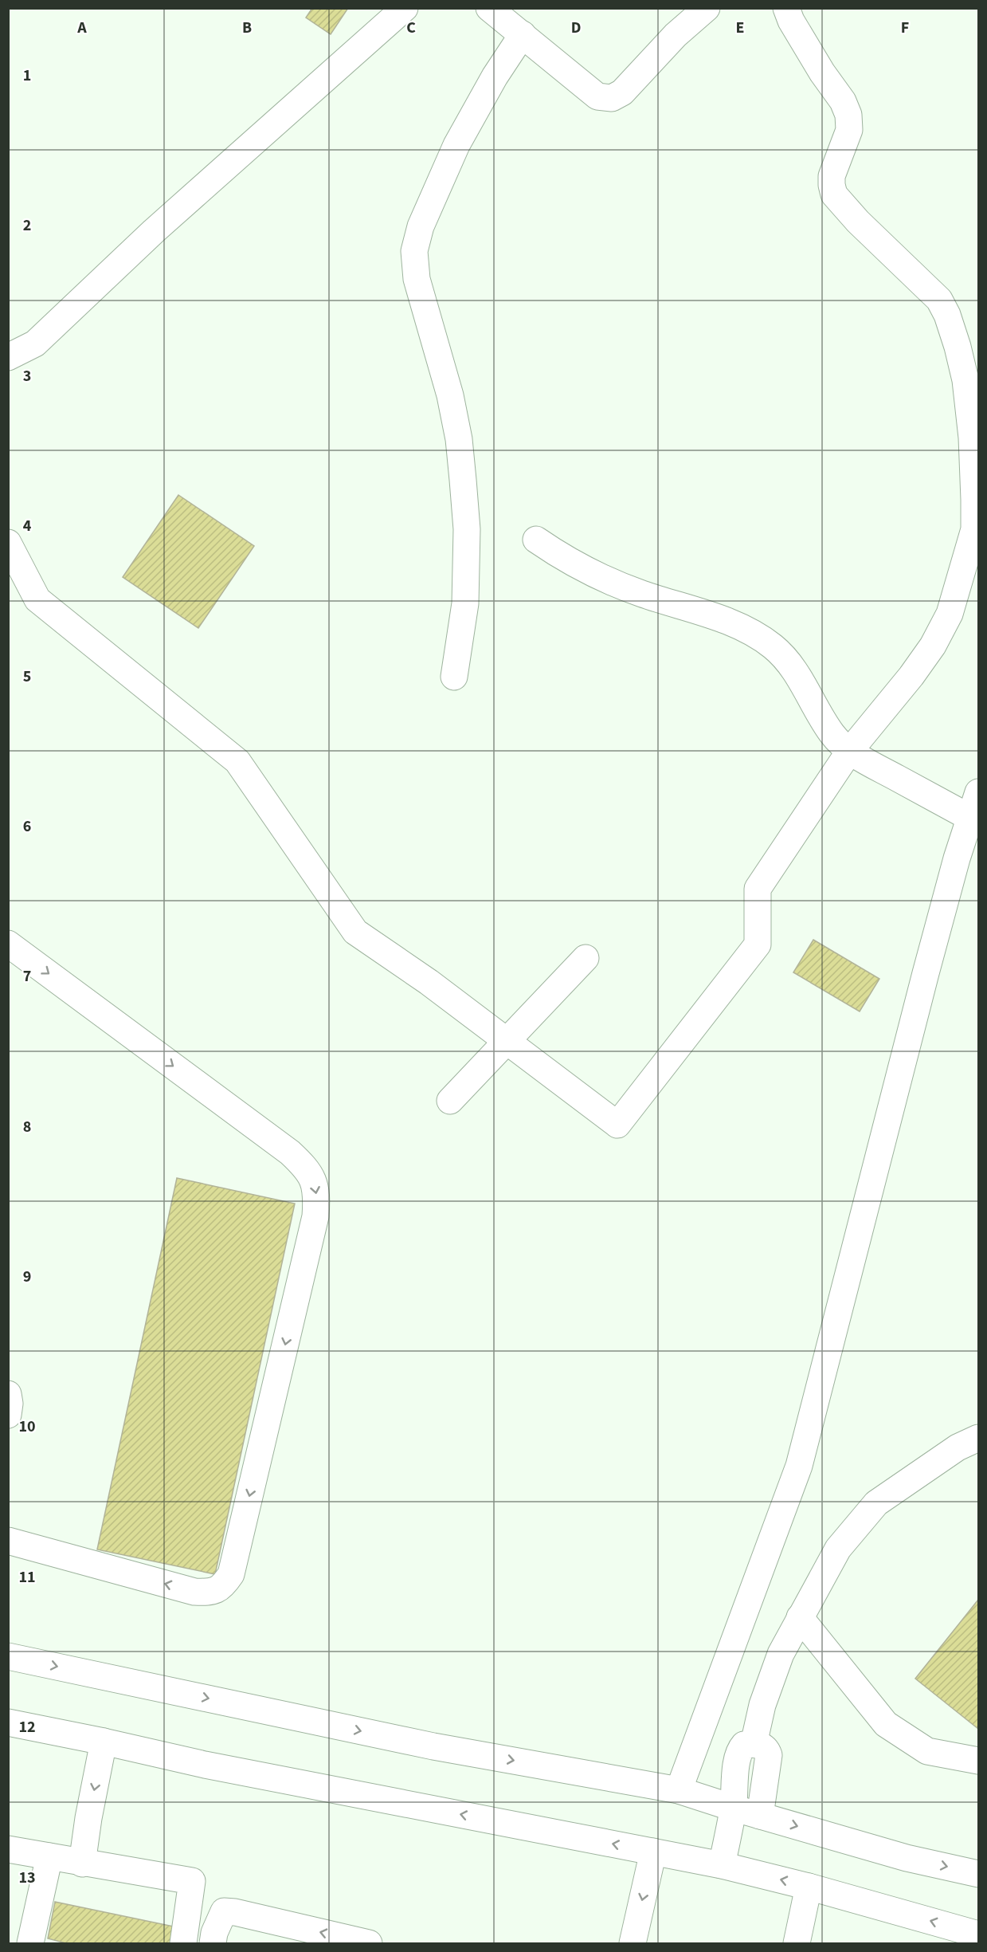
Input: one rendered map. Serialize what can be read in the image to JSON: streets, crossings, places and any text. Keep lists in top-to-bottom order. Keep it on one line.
{"grid":{"columns":["A","B","C","D","E","F"],"rows":["1","2","3","4","5","6","7","8","9","10","11","12","13"]}}
